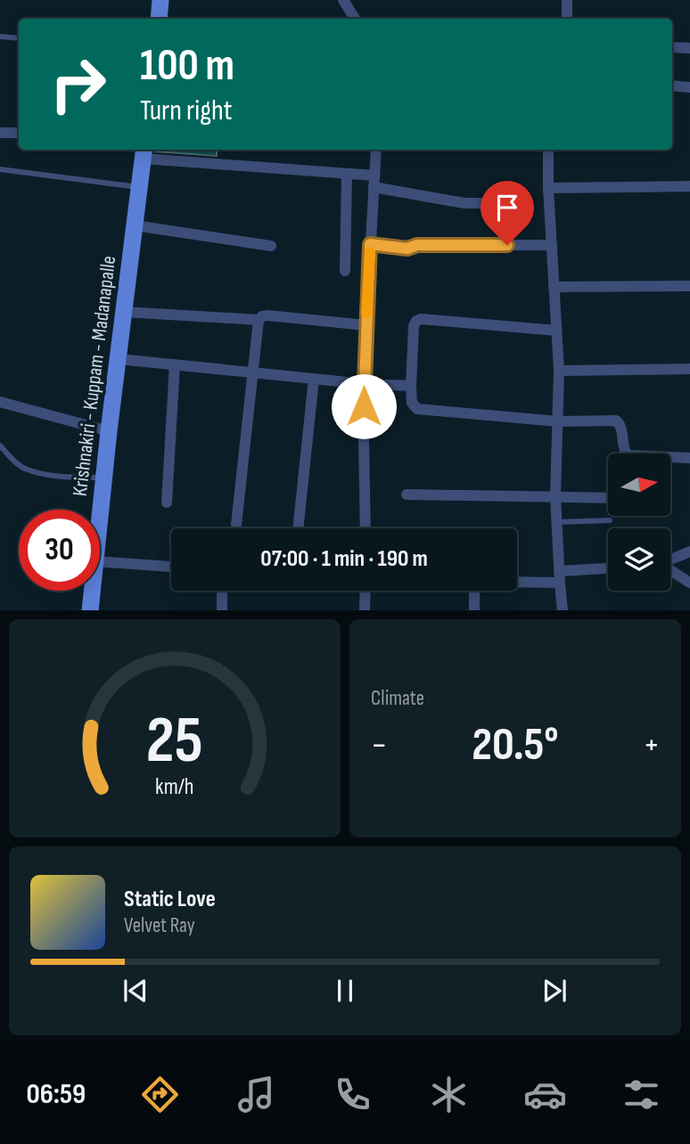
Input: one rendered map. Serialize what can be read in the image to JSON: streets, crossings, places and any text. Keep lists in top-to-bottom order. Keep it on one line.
{"streets":{"main road":["Krishnakiri - Kuppam - Madanapalle"]},"north":"right","page":{"turn":["100 m","Turn right"],"limit":"30","trip":"07:00 · 1 min · 190 m","tile":"Climate","heat":["−","20.5°","+"],"song":["Static Love","Velvet Ray"],"tabs":"06:59","gauge":["25","km/h"]}}
